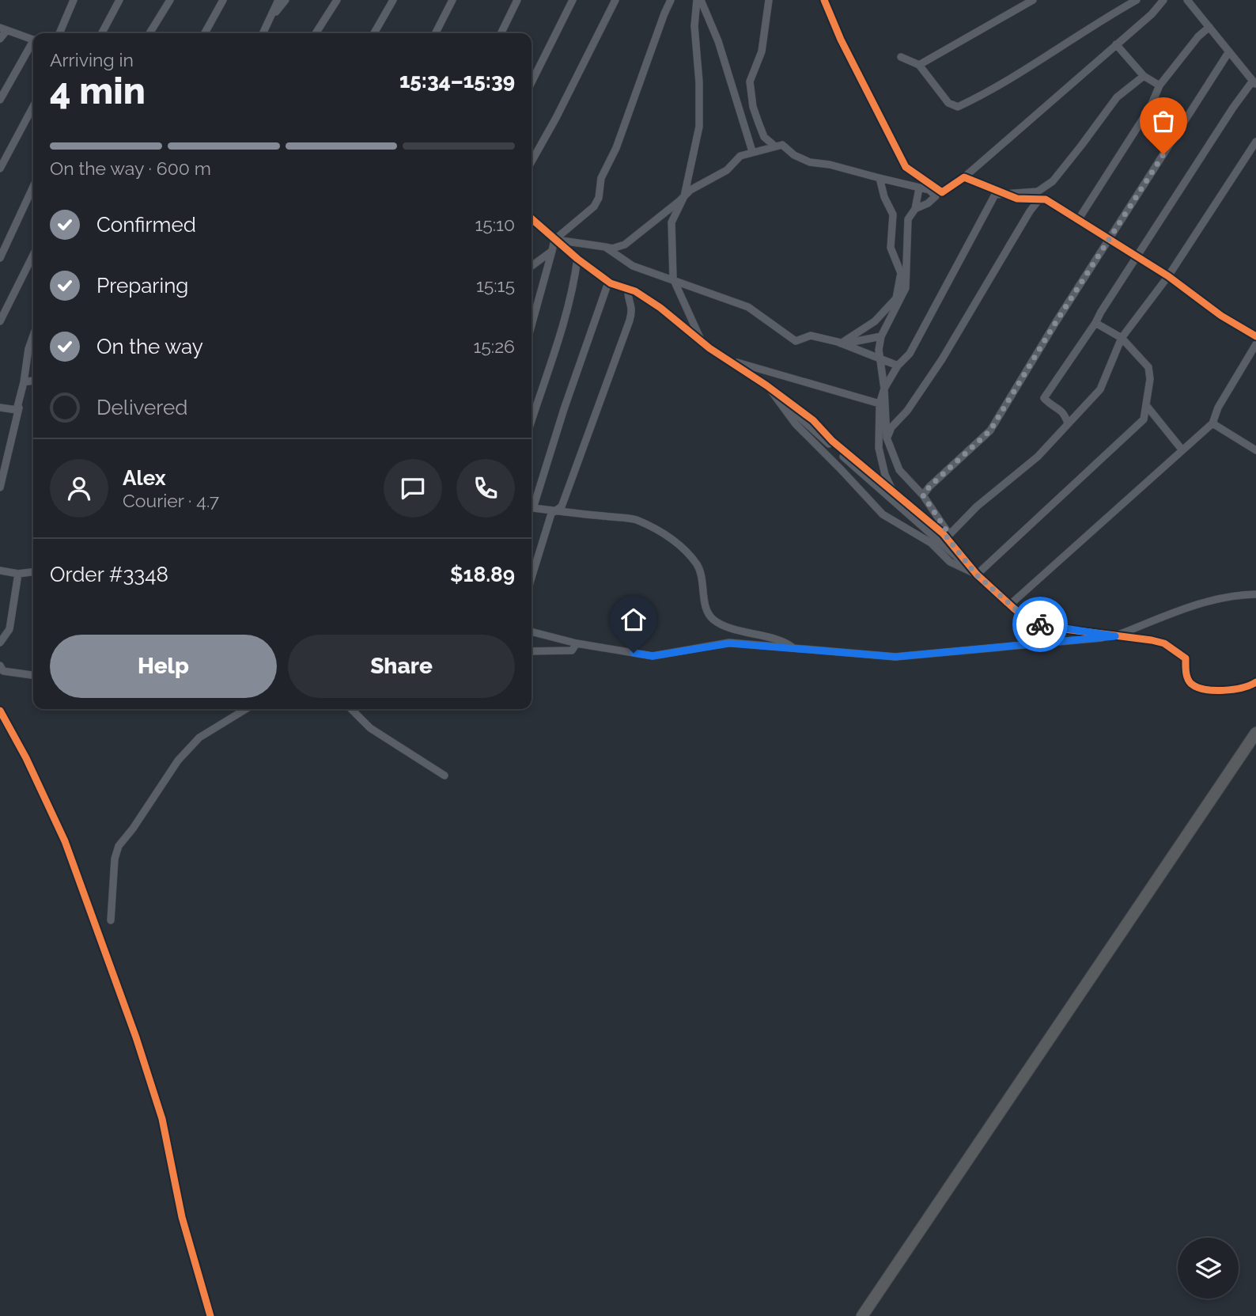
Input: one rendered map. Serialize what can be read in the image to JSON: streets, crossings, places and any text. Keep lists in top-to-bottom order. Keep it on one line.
{"page":{"heading":["4 min","Arriving in","15:34–15:39"],"panel":["Alex","Courier · 4.7","Order #3348","$18.89"],"bar":"On the way · 600 m","list":[["Confirmed","15:10"],["Preparing","15:15"],["On the way","15:26"],"Delivered"],"buttons":["Help","Share"]}}
